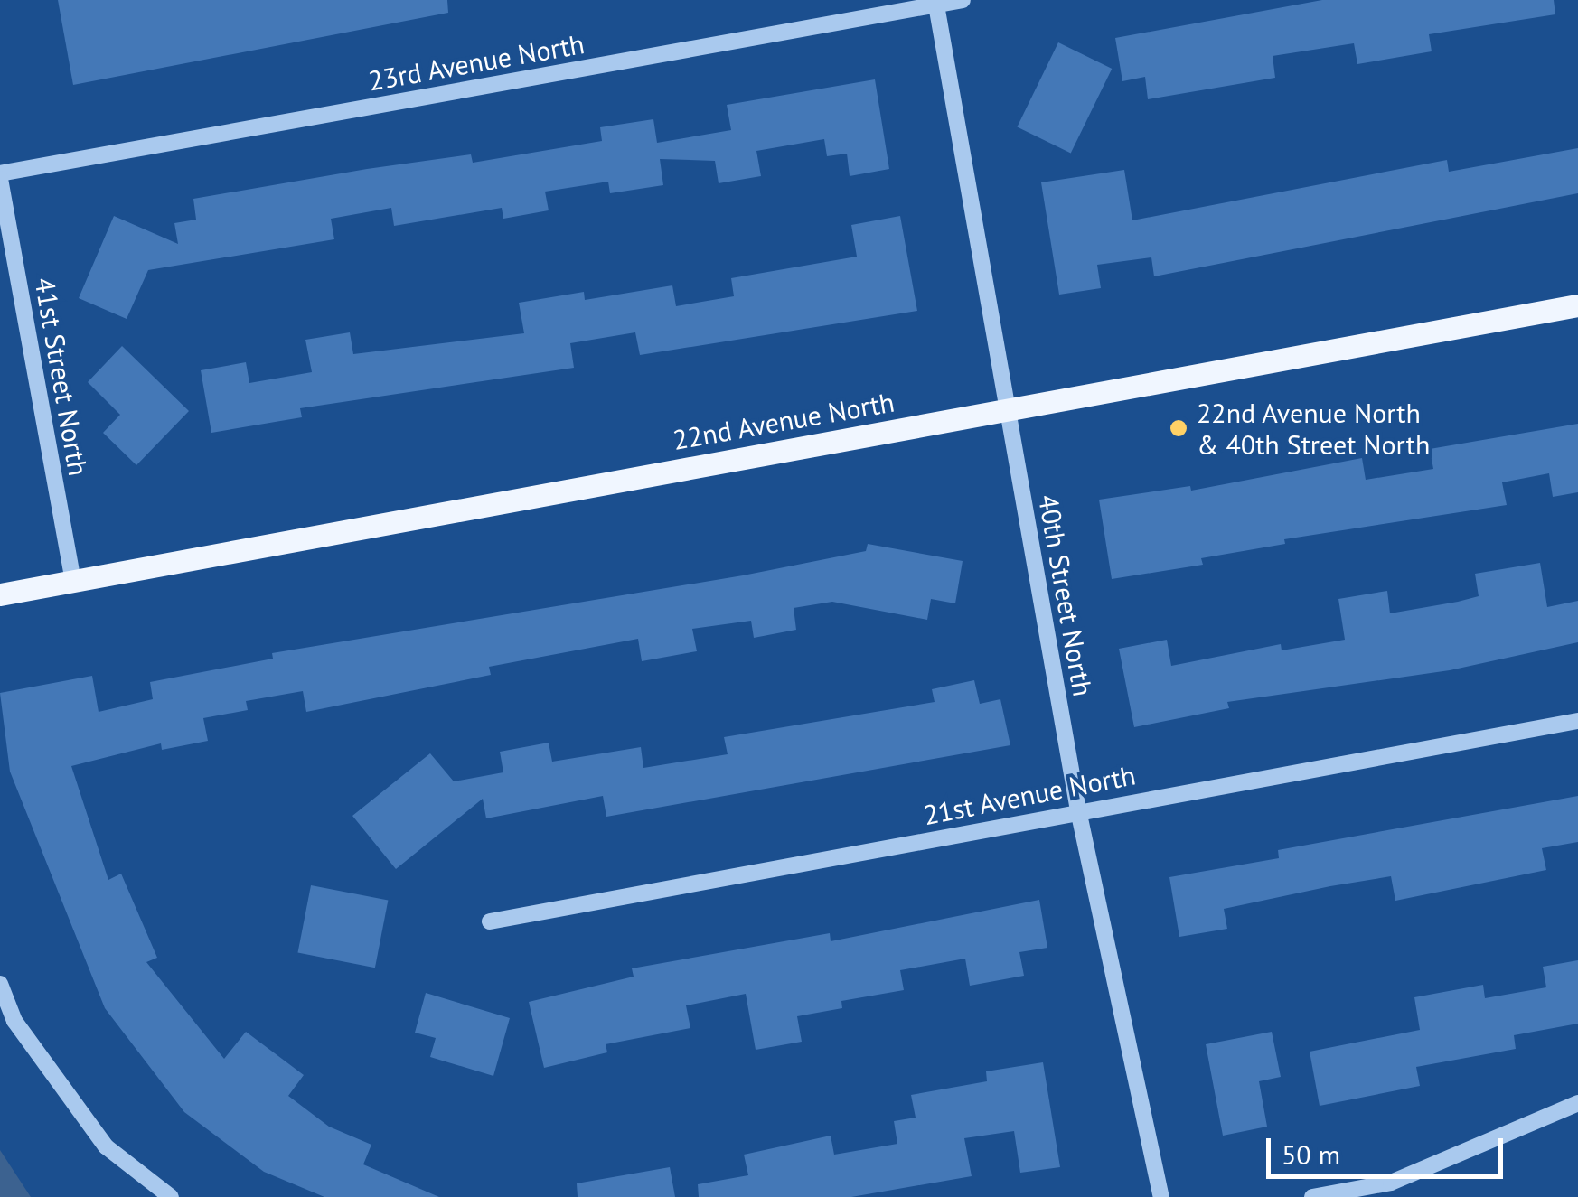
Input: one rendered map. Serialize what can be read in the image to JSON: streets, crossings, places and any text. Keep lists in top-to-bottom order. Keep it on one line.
{"streets":{"main road":["22nd Avenue North"],"street":["23rd Avenue North","41st Street North","40th Street North","21st Avenue North"]},"crossings":[["23rd Avenue North","41st Street North"],["23rd Avenue North","40th Street North"],["41st Street North","22nd Avenue North"],["22nd Avenue North","40th Street North"],["40th Street North","21st Avenue North"]],"places":["22nd Avenue North & 40th Street North"],"scale_bar":"50 m"}
